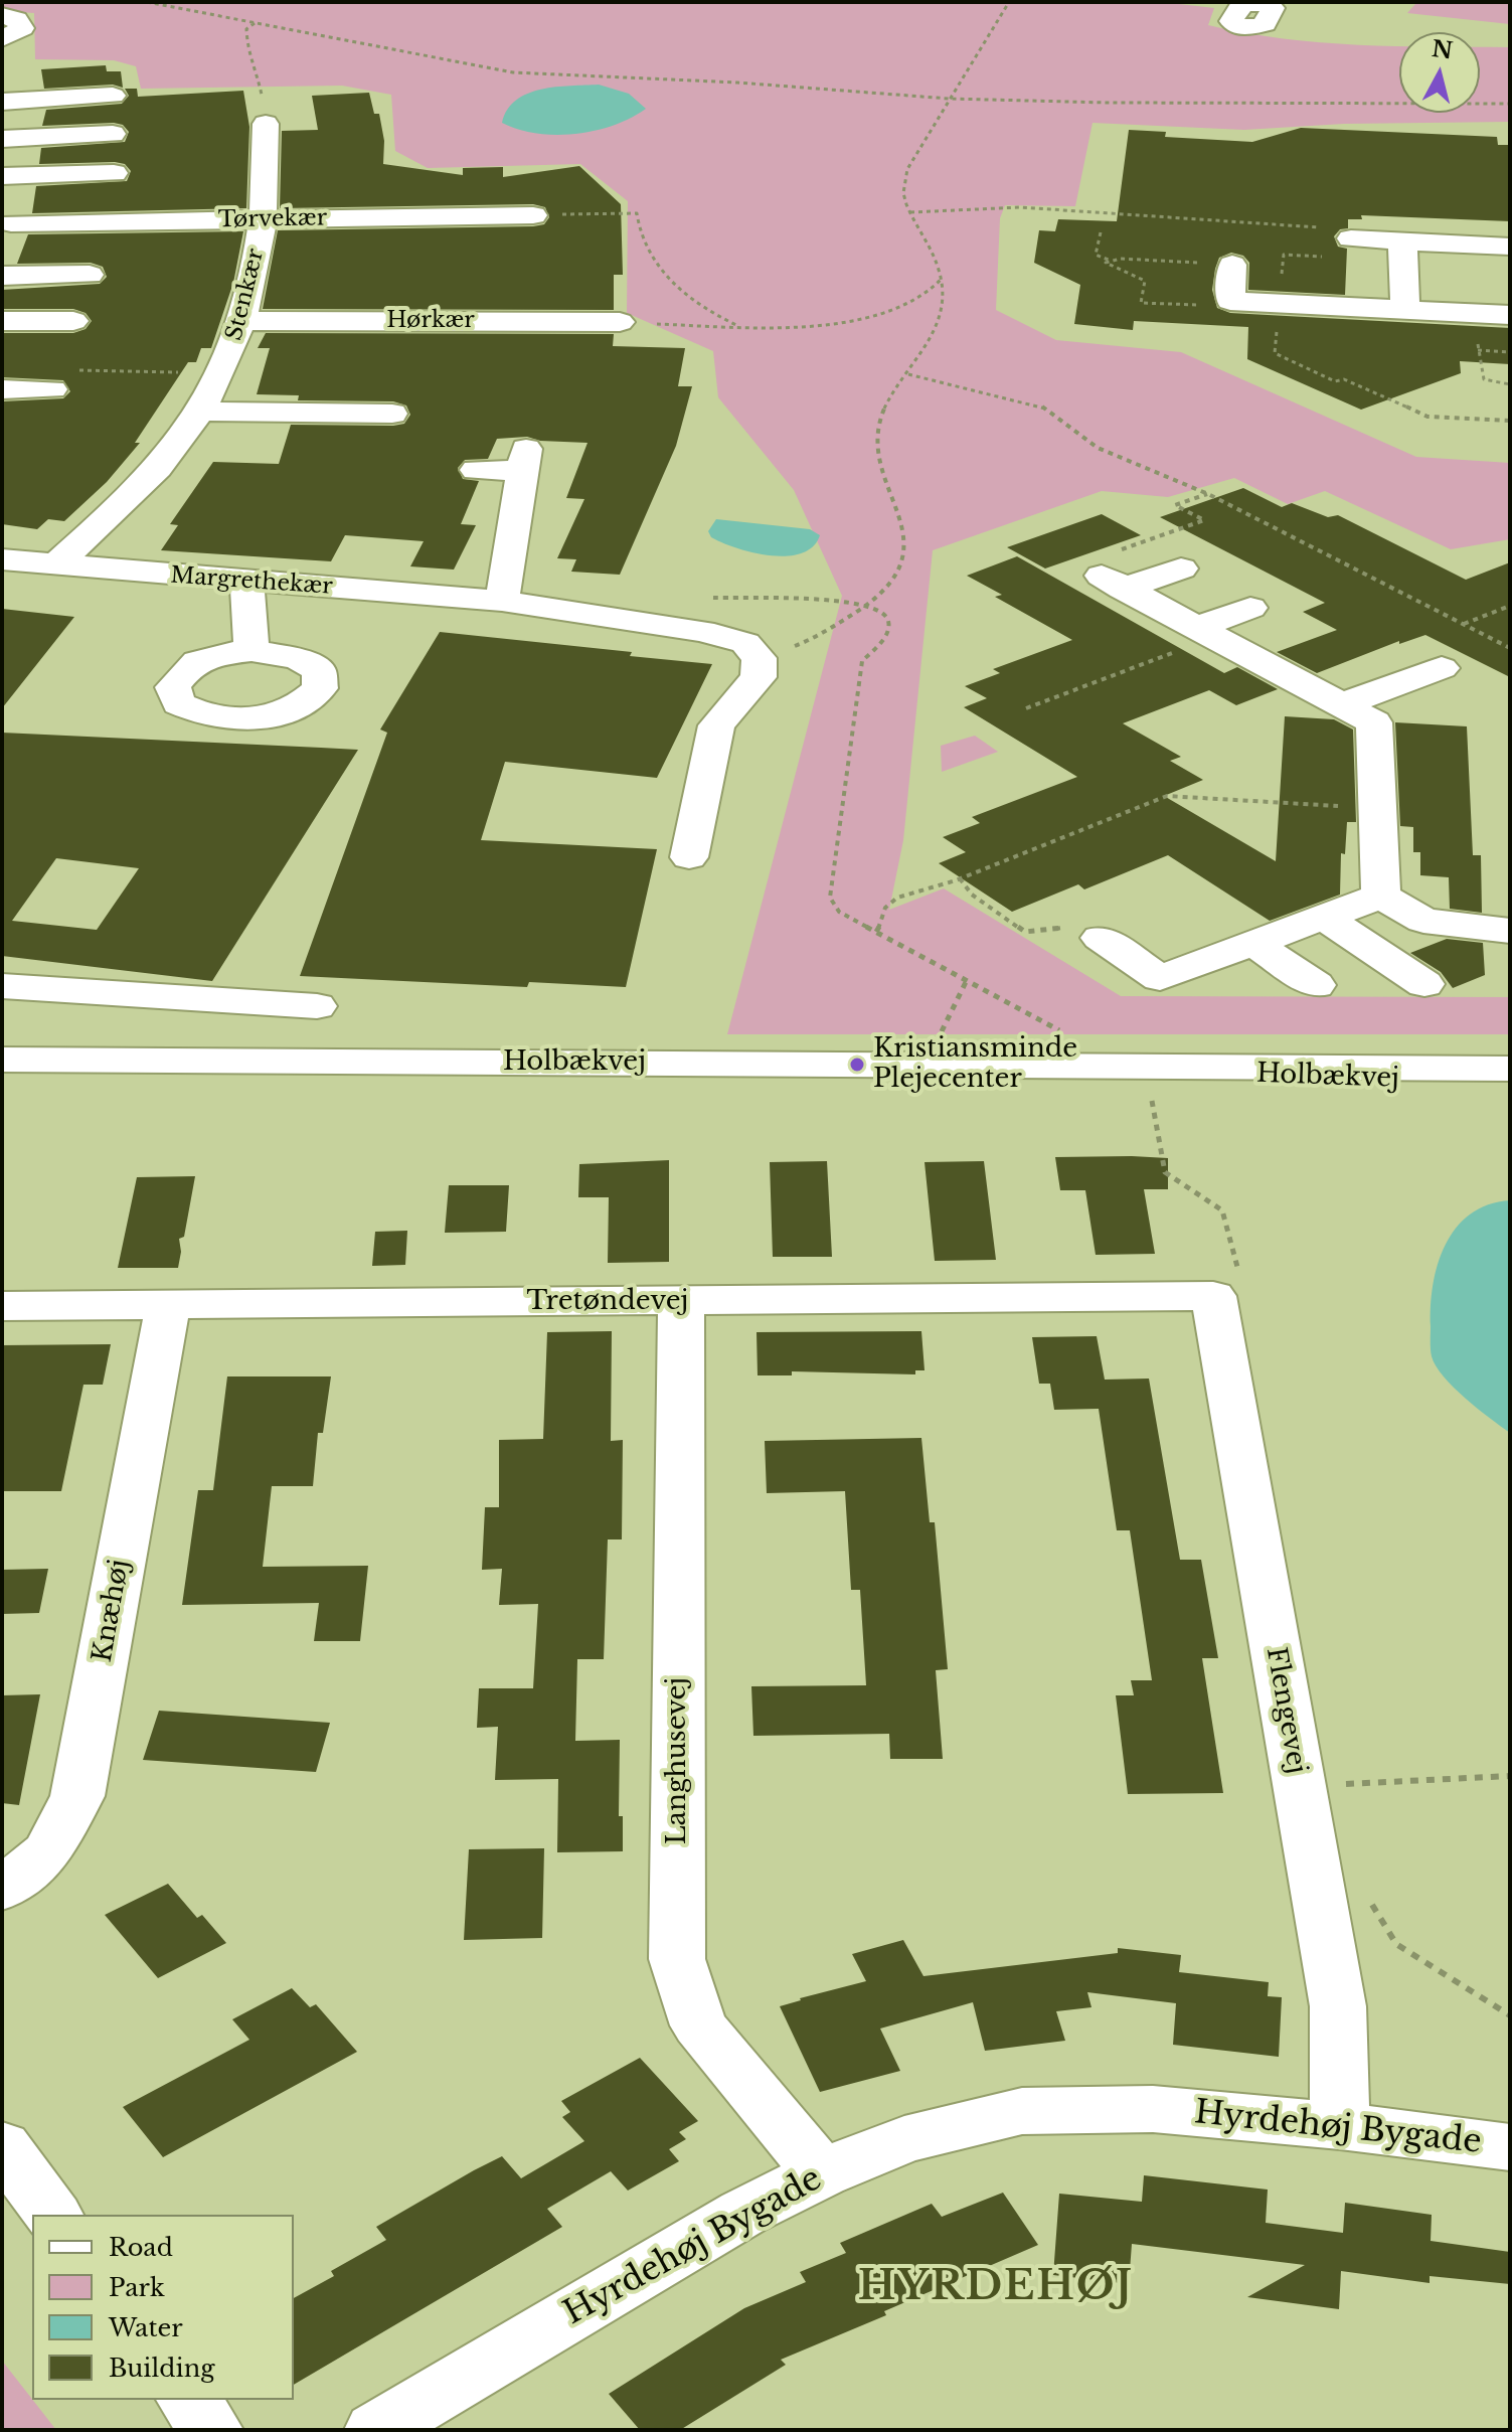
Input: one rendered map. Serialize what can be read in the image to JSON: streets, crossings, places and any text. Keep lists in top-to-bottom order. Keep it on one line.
{"streets":{"street":["Tørvekær","Stenkær","Hørkær","Margrethekær","Holbækvej","Tretøndevej","Knæhøj","Flengevej","Langhusevej","Hyrdehøj Bygade"]},"crossings":[["Tørvekær","Stenkær"],["Stenkær","Hørkær"],["Stenkær","Margrethekær"],["Tretøndevej","Knæhøj"],["Tretøndevej","Flengevej"],["Tretøndevej","Langhusevej"],["Flengevej","Hyrdehøj Bygade"],["Langhusevej","Hyrdehøj Bygade"]],"districts":["HYRDEHØJ"],"places":["Kristiansminde Plejecenter"],"legend":["Road","Park","Water","Building"],"north":"top"}
